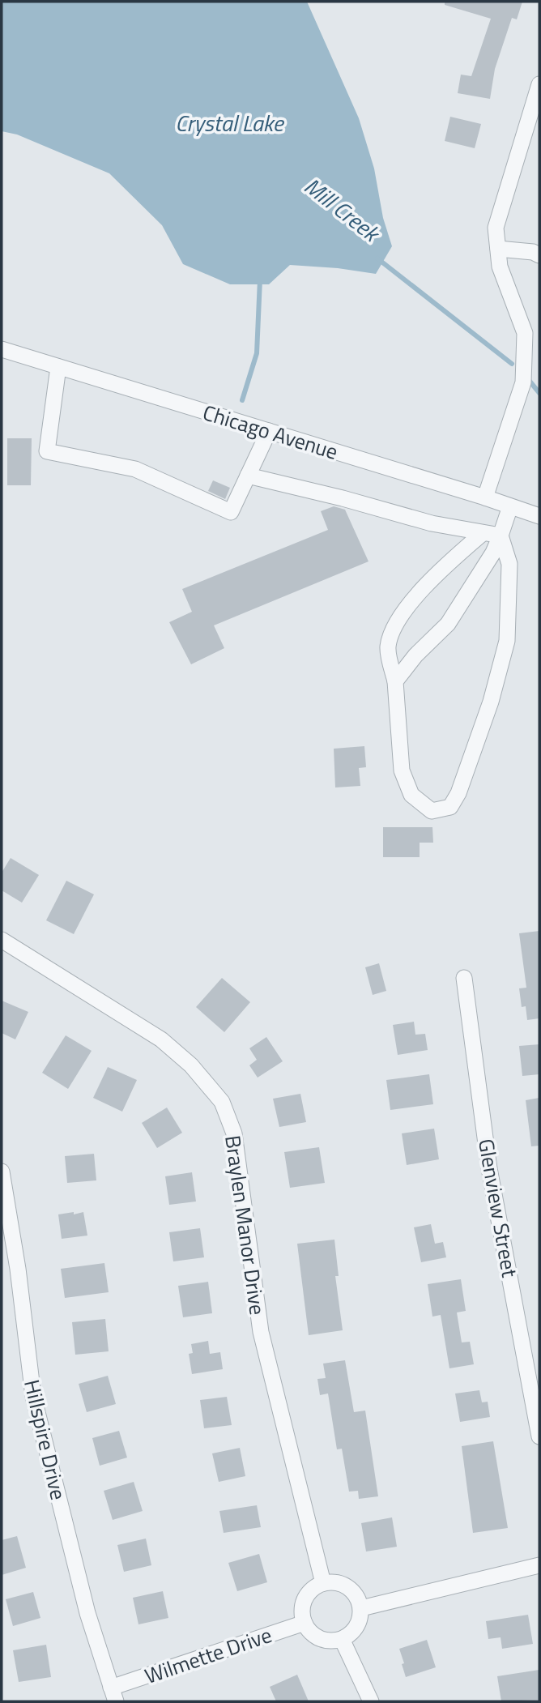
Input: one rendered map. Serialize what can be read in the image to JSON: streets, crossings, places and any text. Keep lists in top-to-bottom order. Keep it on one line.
{"streets":{"street":["Chicago Avenue","Glenview Street","Braylen Manor Drive","Hillspire Drive","Wilmette Drive"]},"crossings":[["Braylen Manor Drive","Wilmette Drive"],["Hillspire Drive","Wilmette Drive"]],"water":["Crystal Lake","Mill Creek"]}
